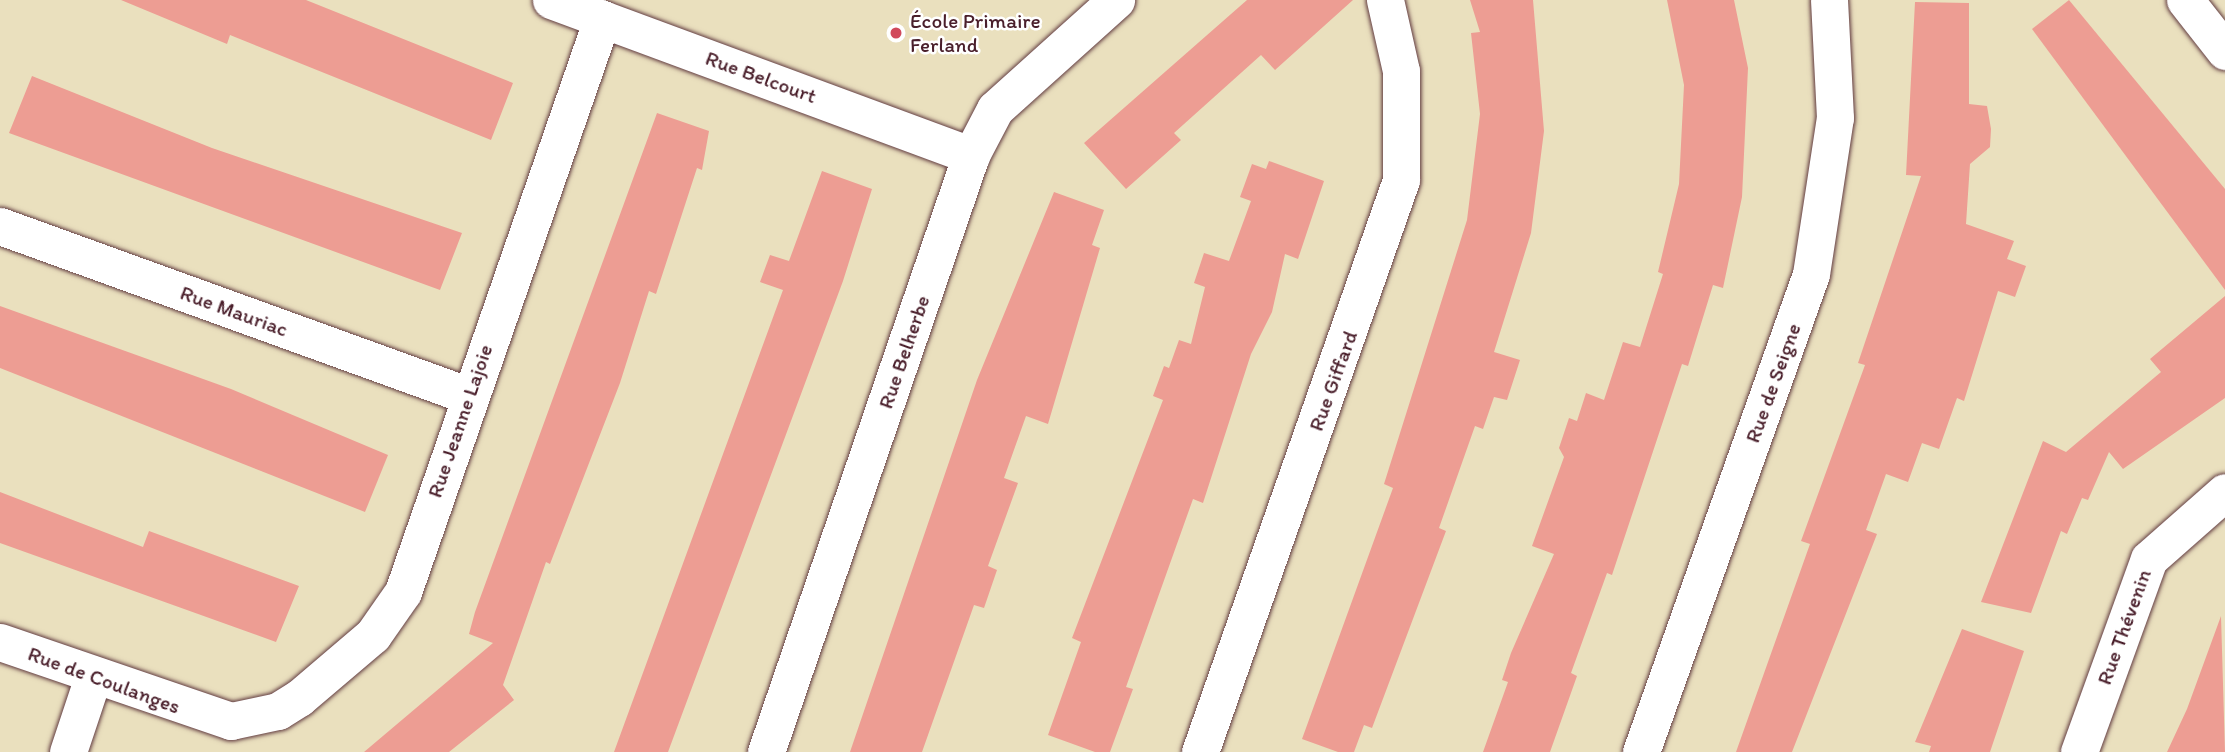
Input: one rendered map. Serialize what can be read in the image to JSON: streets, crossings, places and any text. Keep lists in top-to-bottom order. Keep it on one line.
{"streets":{"street":["Rue Belcourt","Rue Mauriac","Rue Belherbe","Rue Giffard","Rue de Seigne","Rue Jeanne Lajoie","Rue Thévenin","Rue de Coulanges"]},"crossings":[["Rue Belcourt","Rue Belherbe"],["Rue Belcourt","Rue Jeanne Lajoie"],["Rue Mauriac","Rue Jeanne Lajoie"],["Rue Jeanne Lajoie","Rue de Coulanges"]],"places":["École Primaire Ferland"]}
